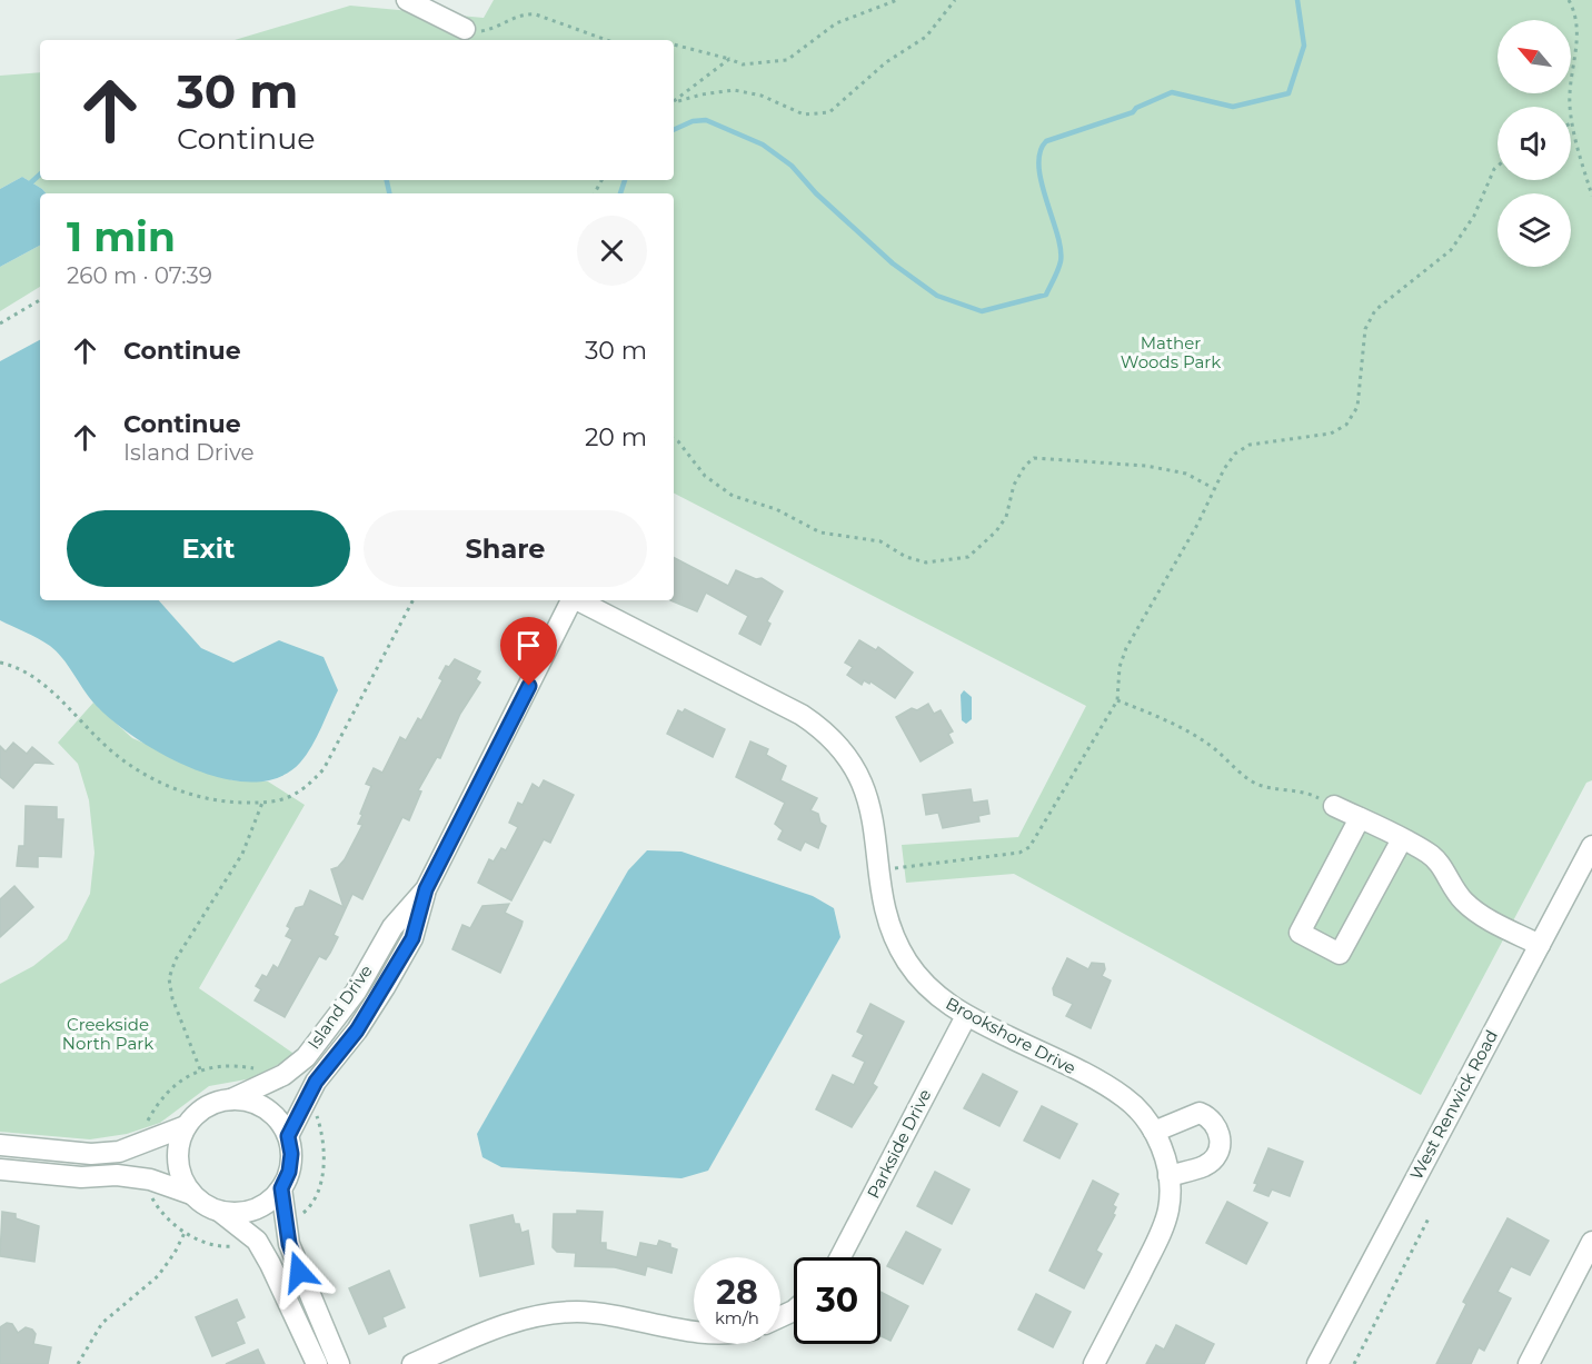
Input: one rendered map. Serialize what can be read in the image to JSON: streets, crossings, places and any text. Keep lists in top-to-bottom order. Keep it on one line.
{"streets":{"street":["Island Drive","Brookshore Drive","West Renwick Road","Parkside Drive"]},"crossings":[["Brookshore Drive","Parkside Drive"]],"parks":["Mather Woods Park","Creekside North Park"],"north":"top left","page":{"turn":["30 m","Continue"],"heading":["1 min","260 m · 07:39"],"list":[{"name":"Continue","value":"30 m"},{"name":"Continue","note":"Island Drive","value":"20 m"}],"buttons":["Exit","Share"],"speed":"28 km/h","limit":"30"}}
